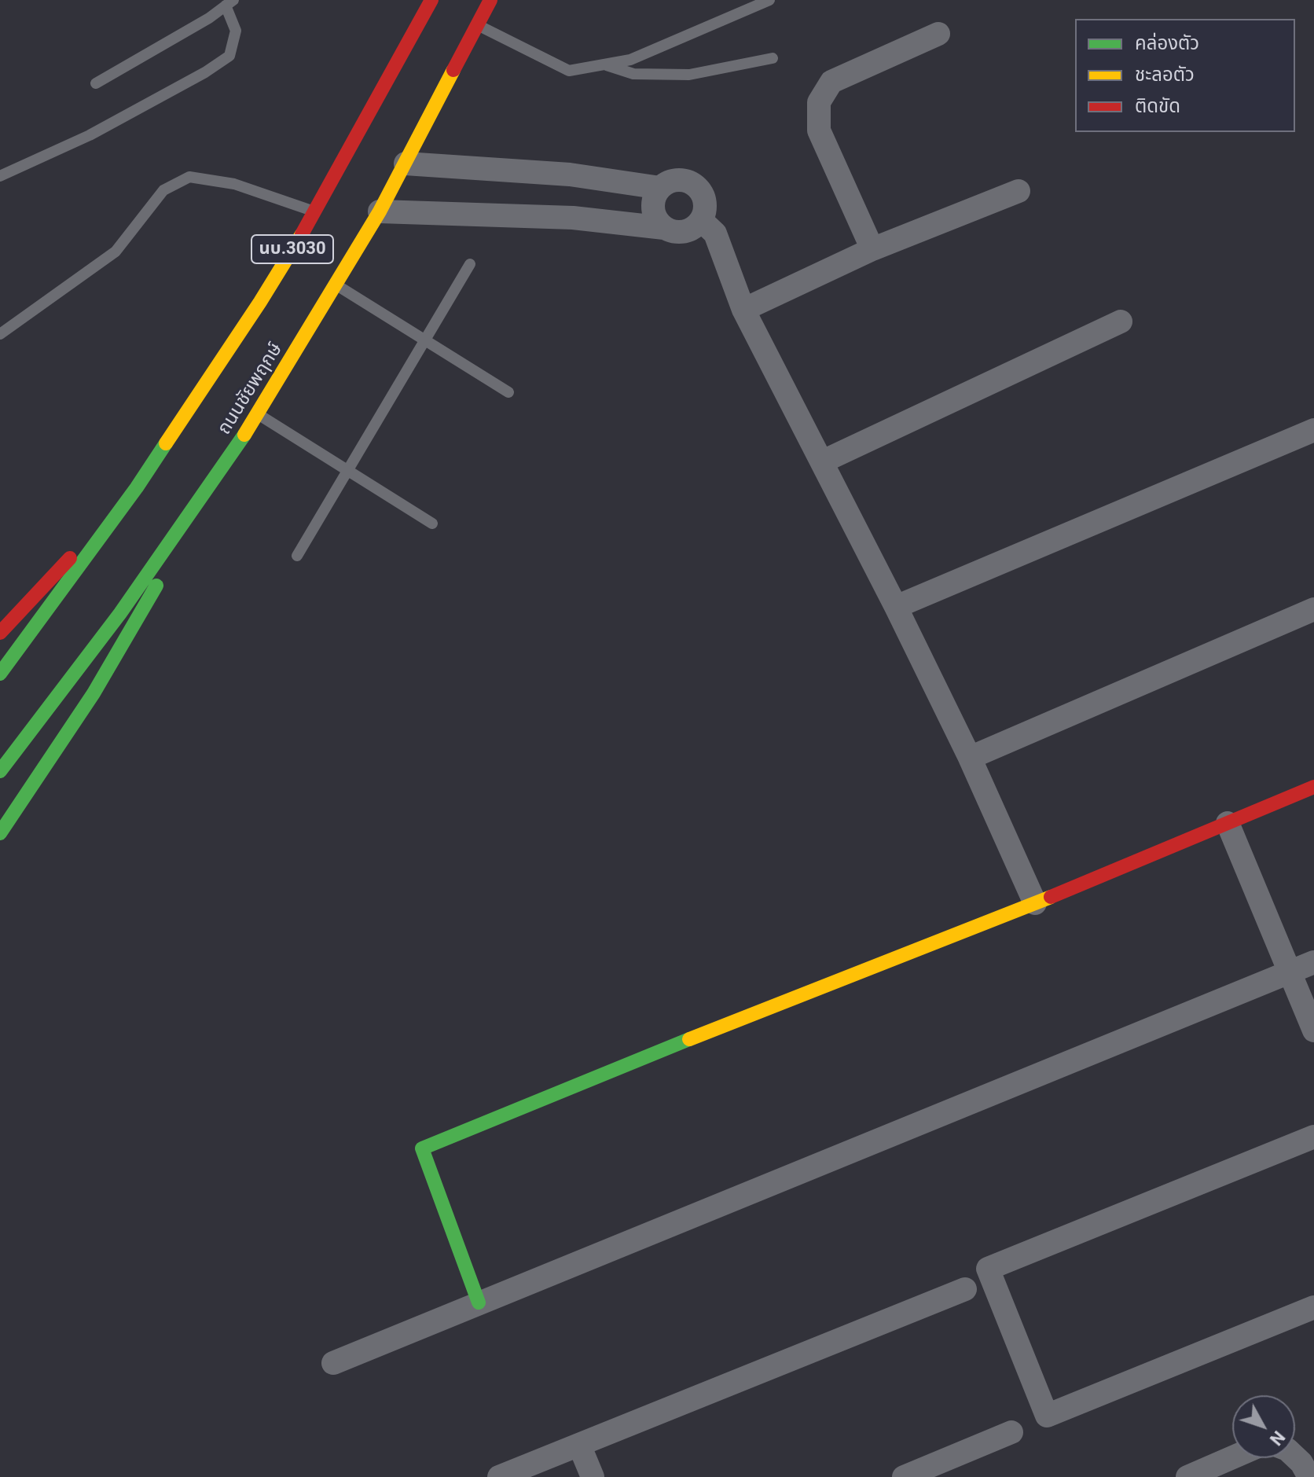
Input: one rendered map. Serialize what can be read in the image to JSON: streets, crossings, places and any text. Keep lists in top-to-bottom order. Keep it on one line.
{"streets":{"main road":["นบ.3030","ถนนชัยพฤกษ์"]},"legend":["คล่องตัว","ชะลอตัว","ติดขัด"],"north":"bottom right"}
